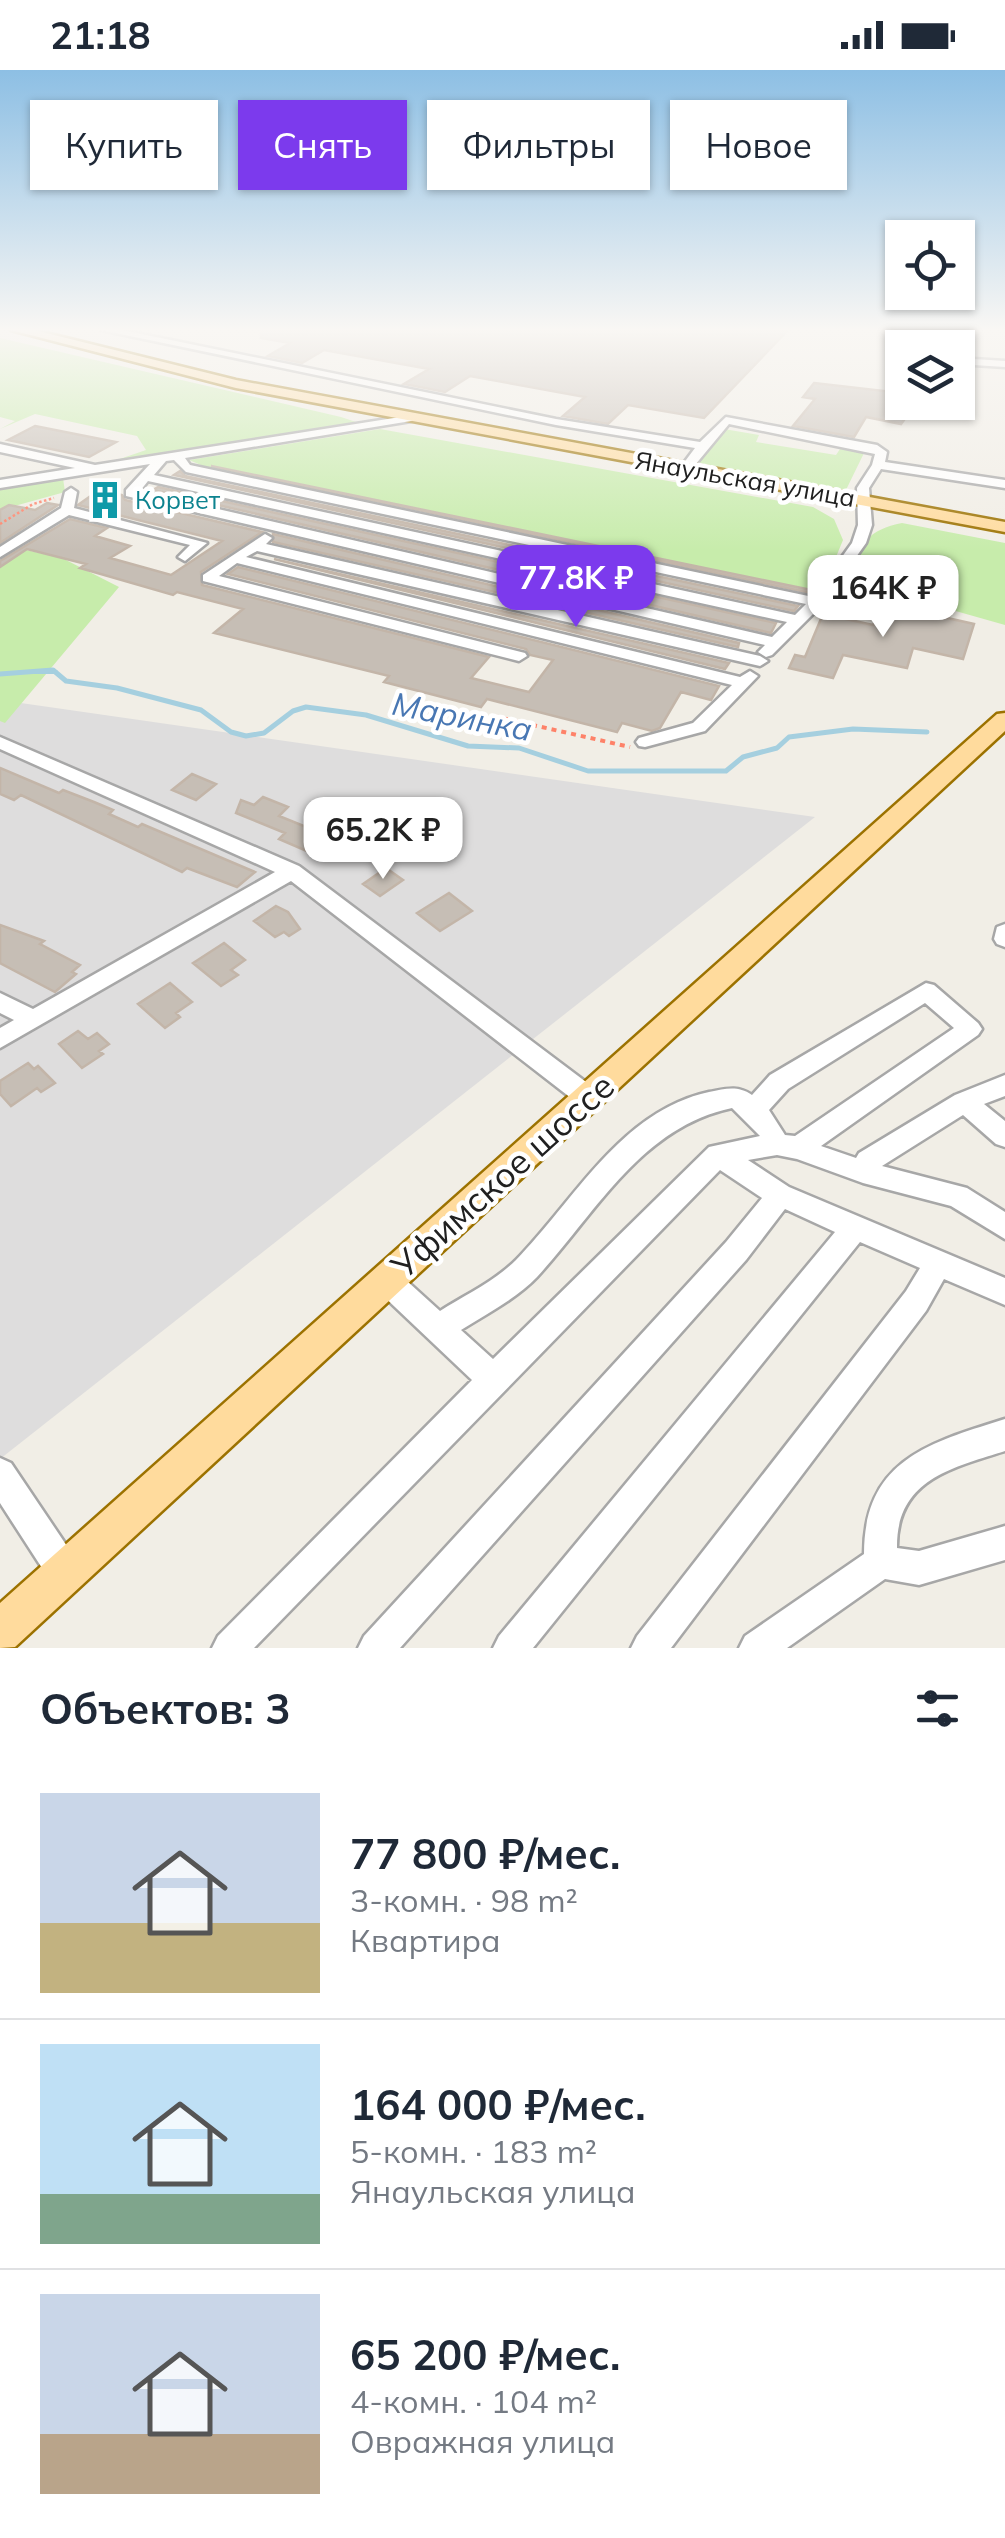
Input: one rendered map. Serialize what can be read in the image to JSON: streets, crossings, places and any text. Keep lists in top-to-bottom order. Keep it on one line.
{"streets":{"main road":["Янаульская улица","Уфимское шоссе"]},"water":["Маринка"],"places":{"building":["Корвет"]},"page":{"status":"21:18","chip":["Купить","Снять","Фильтры","Новое"],"price":["77.8K ₽","164K ₽","65.2K ₽"],"heading":"Объектов: 3","list":[{"name":"77 800 ₽/мес.","note":"3-комн. · 98 m² · Квартира"},{"name":"164 000 ₽/мес.","note":"5-комн. · 183 m² · Янаульская улица"},{"name":"65 200 ₽/мес.","note":"4-комн. · 104 m² · Овражная улица"}]}}
